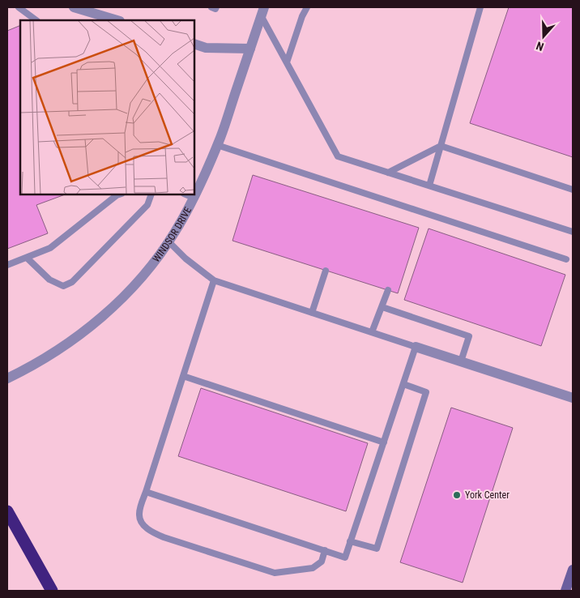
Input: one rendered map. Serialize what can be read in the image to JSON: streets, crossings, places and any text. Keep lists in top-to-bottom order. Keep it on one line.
{"streets":{"street":["WINDSOR DRIVE"]},"places":["York Center"],"north":"bottom"}
